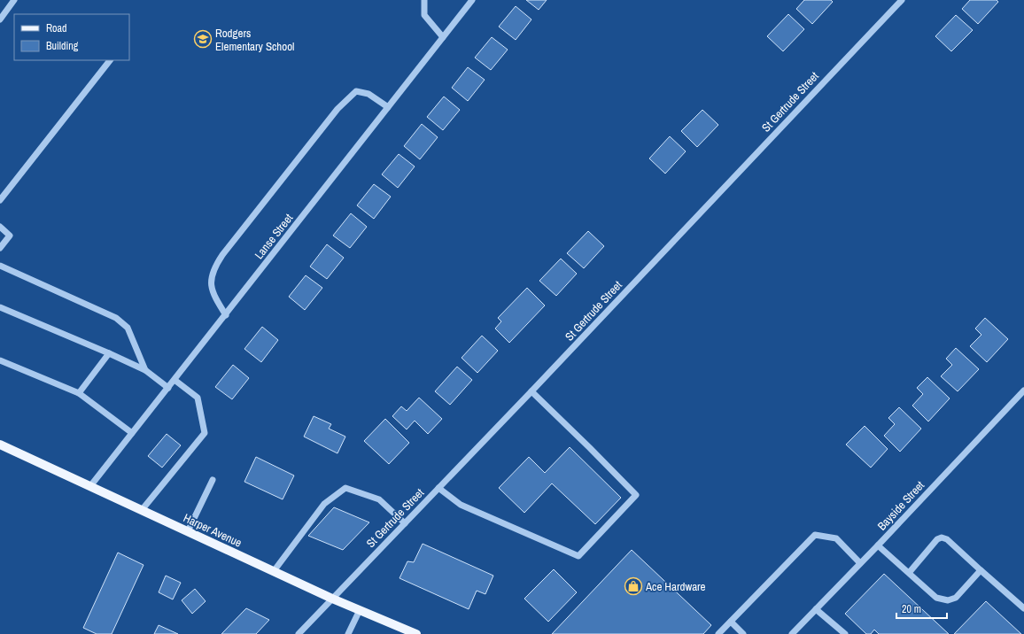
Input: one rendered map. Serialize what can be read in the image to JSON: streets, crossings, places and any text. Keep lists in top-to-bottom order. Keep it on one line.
{"streets":{"main road":["Harper Avenue"],"street":["St Gertrude Street","Lanse Street","Bayside Street"]},"crossings":[["St Gertrude Street","Harper Avenue"],["Lanse Street","Harper Avenue"]],"places":{"school or university":["Rodgers Elementary School"],"shop":["Ace Hardware"]},"legend":["Road","Building"],"scale_bar":"20 m"}
